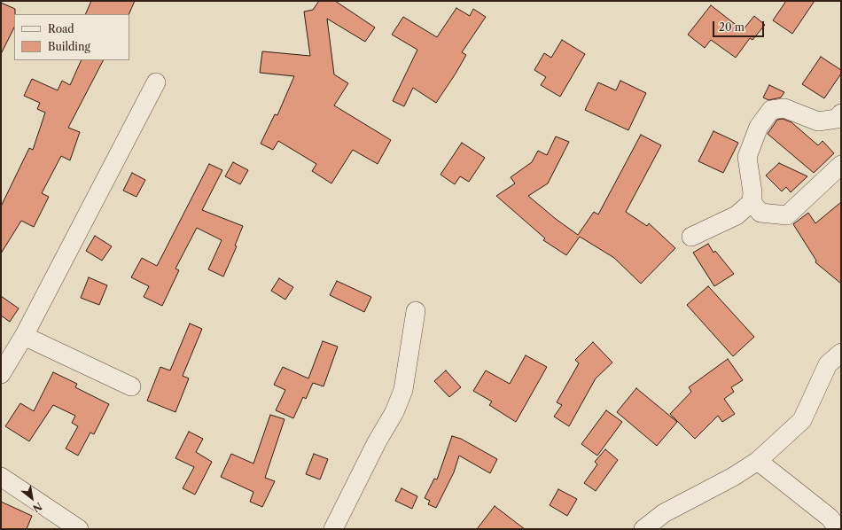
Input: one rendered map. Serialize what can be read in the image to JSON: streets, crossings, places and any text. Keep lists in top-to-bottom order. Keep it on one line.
{"legend":["Road","Building"],"scale_bar":"20 m","north":"bottom right"}
